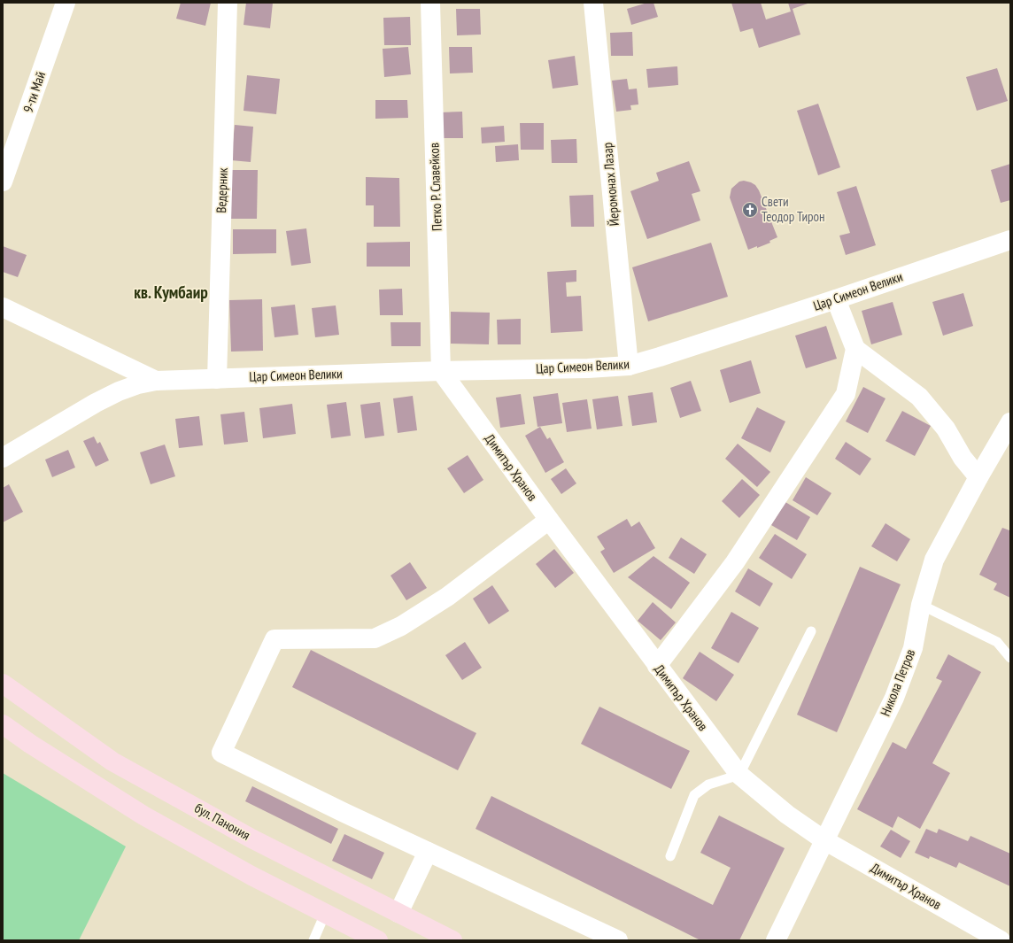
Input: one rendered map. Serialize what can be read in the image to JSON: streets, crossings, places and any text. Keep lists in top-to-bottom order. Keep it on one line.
{"streets":{"main road":["бул. Панония"],"street":["9-ти Май","Йеромонах Лазар","Петко Р. Славейков","Ведерник","Цар Симеон Велики","Димитър Хранов","Никола Петров"]},"crossings":[["Йеромонах Лазар","Цар Симеон Велики"],["Петко Р. Славейков","Цар Симеон Велики"],["Петко Р. Славейков","Димитър Хранов"],["Ведерник","Цар Симеон Велики"],["Цар Симеон Велики","Димитър Хранов"],["Димитър Хранов","Никола Петров"]],"districts":["кв. Кумбаир"],"places":{"church":["Свети Теодор Тирон"]}}
